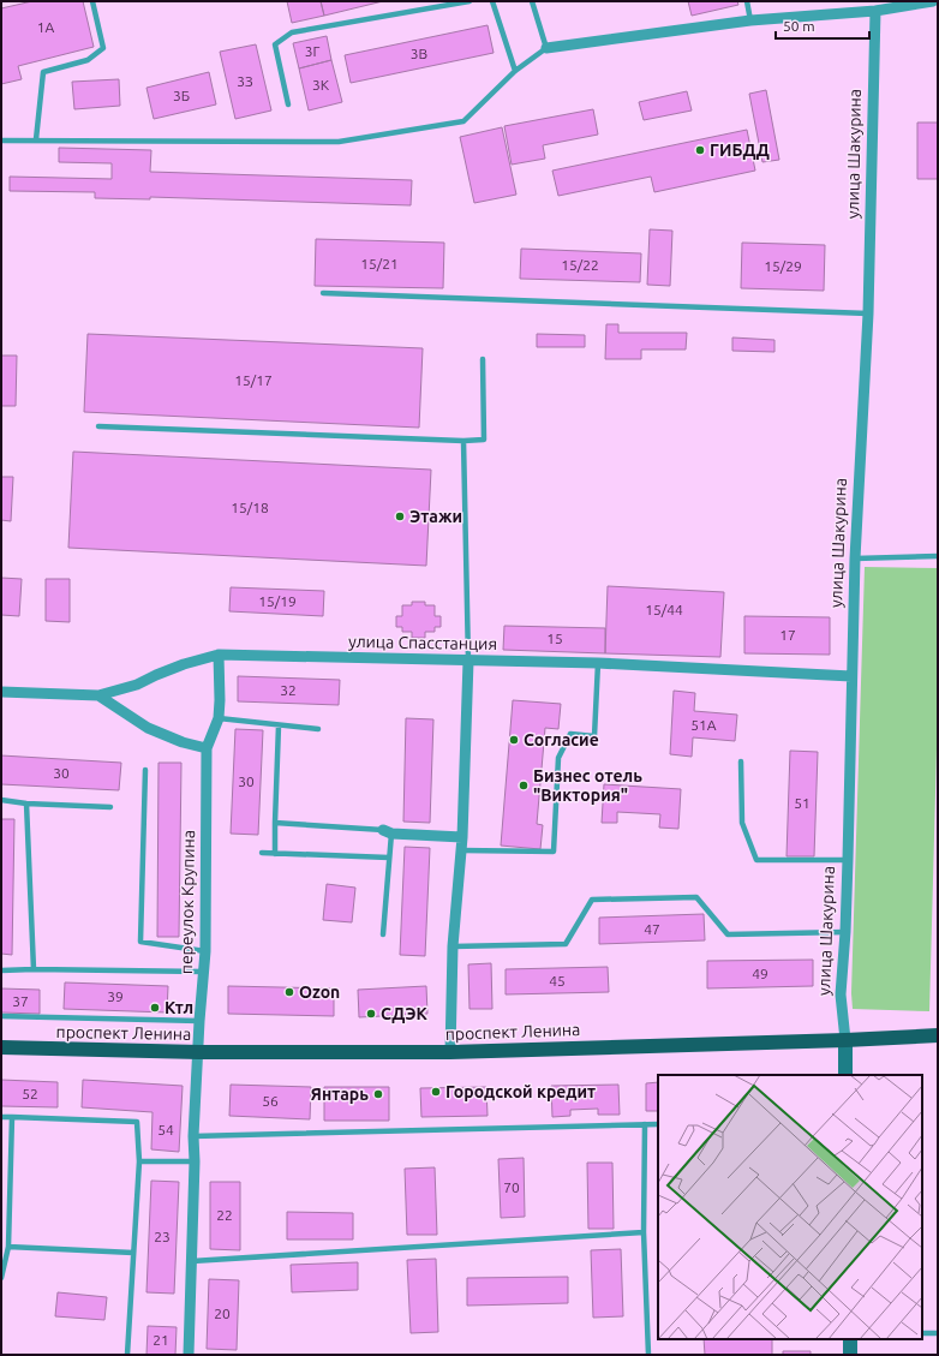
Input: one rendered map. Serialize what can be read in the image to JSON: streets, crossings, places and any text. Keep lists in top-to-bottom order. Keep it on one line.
{"streets":{"main road":["улица Шакурина","проспект Ленина"],"street":["улица Спасстанция","переулок Крупина"]},"crossings":[["улица Шакурина","улица Спасстанция"],["улица Шакурина","проспект Ленина"],["улица Спасстанция","переулок Крупина"],["переулок Крупина","проспект Ленина"]],"places":["ГИБДД","Этажи","Согласие","Бизнес отель \"Виктория\"","Ozon","Ктл","СДЭК","Городской кредит","Янтарь"],"house_numbers":["1А","3Г","3В","3З","3К","3Б","15/21","15/22","15/29","15/17","15/18","15/19","15/44","17","15","32","51А","30","30","51","47","49","45","39","37","52","56","54","70","22","23","20","21"],"scale_bar":"50 m"}
